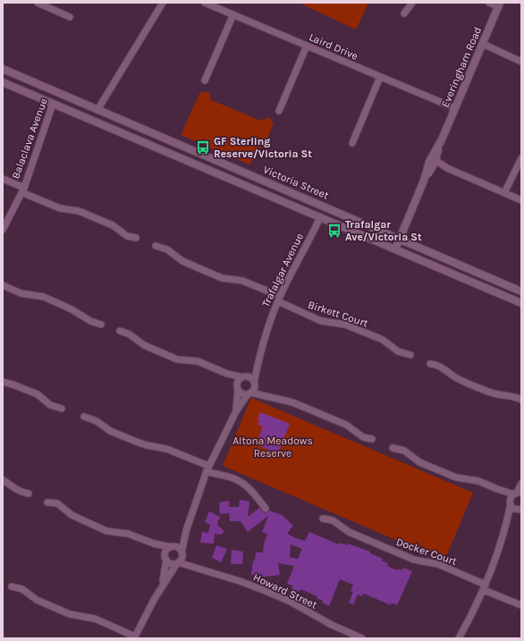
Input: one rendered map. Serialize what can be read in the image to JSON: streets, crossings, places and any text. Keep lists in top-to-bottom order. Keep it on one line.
{"streets":{"street":["Laird Drive","Everingham Road","Balaclava Avenue","Victoria Street","Trafalgar Avenue","Birkett Court","Docker Court","Howard Street"]},"crossings":[["Laird Drive","Everingham Road"],["Everingham Road","Victoria Street"],["Balaclava Avenue","Victoria Street"],["Victoria Street","Trafalgar Avenue"],["Trafalgar Avenue","Birkett Court"]],"parks":["Altona Meadows Reserve"],"places":{"bus stop":["GF Sterling Reserve/Victoria St","Trafalgar Ave/Victoria St"]}}
